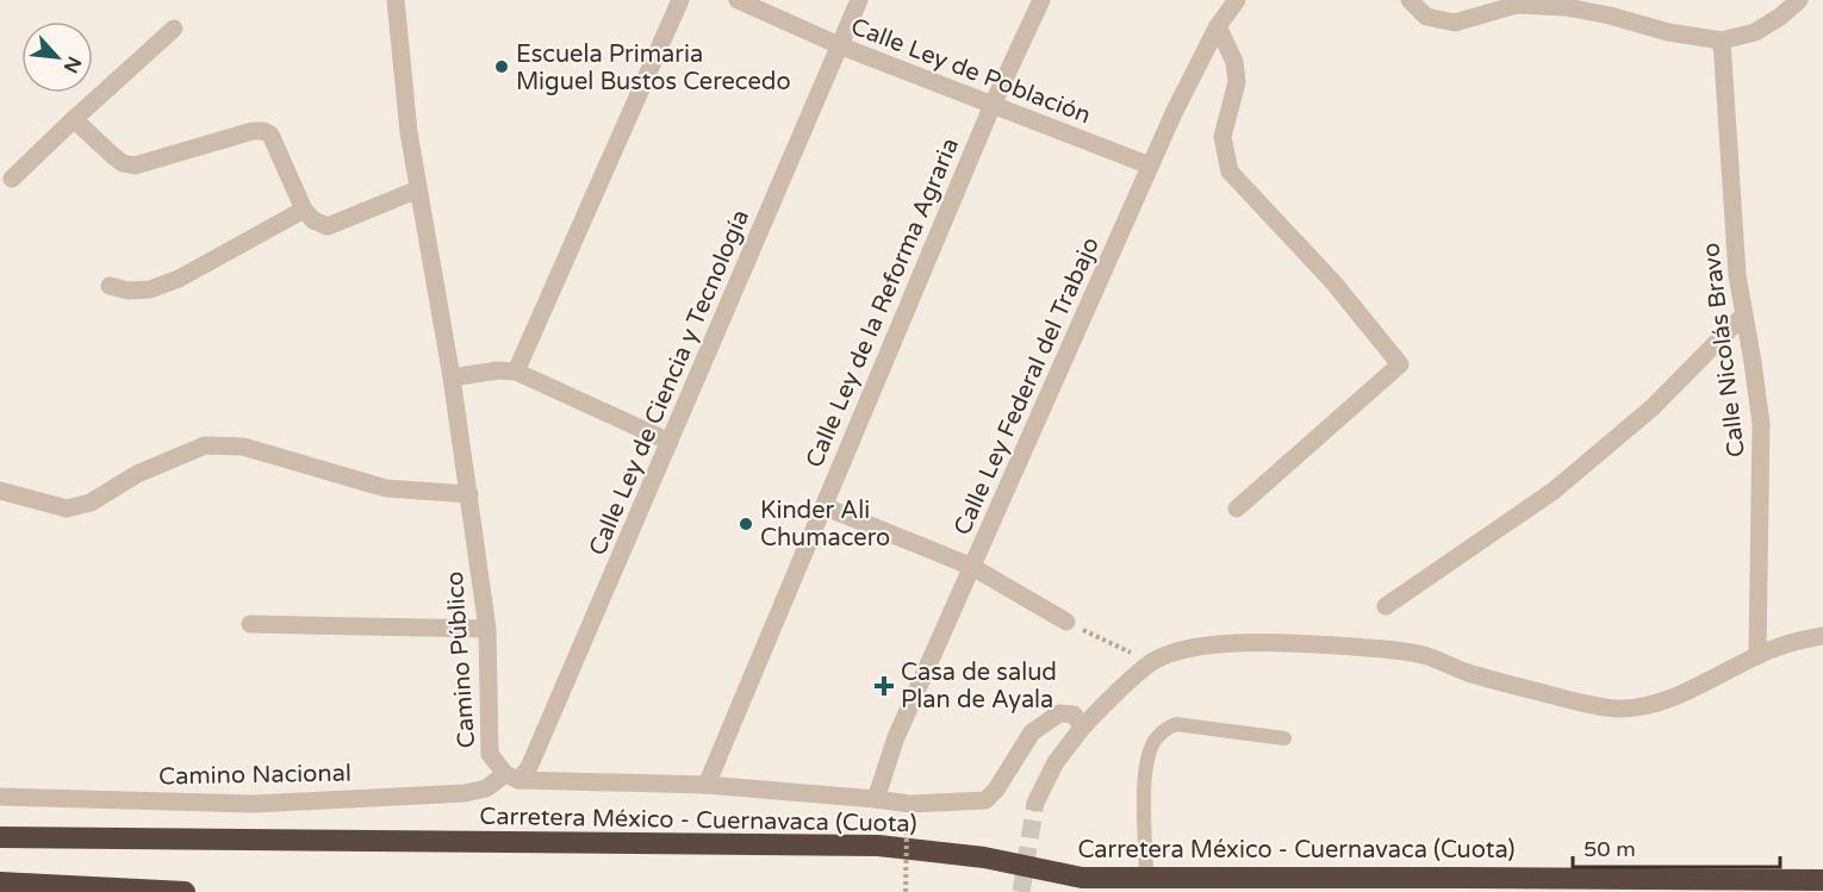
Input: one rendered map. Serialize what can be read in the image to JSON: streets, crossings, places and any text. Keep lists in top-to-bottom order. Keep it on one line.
{"streets":{"highway":["Carretera México - Cuernavaca (Cuota)"],"street":["Calle Ley de Población","Calle Ley de la Reforma Agraria","Calle Nicolás Bravo","Calle Ley de Ciencia y Tecnología","Calle Ley Federal del Trabajo","Camino Público","Camino Nacional"]},"crossings":[["Calle Ley de Población","Calle Ley de la Reforma Agraria"],["Calle Ley de Población","Calle Ley de Ciencia y Tecnología"],["Calle Ley de Población","Calle Ley Federal del Trabajo"],["Calle Ley de Ciencia y Tecnología","Camino Público"],["Calle Ley de Ciencia y Tecnología","Camino Nacional"],["Camino Público","Camino Nacional"]],"places":{"other":["Escuela Primaria Miguel Bustos Cerecedo","Kinder Ali Chumacero"],"health":["Casa de salud Plan de Ayala"]},"scale_bar":"50 m","north":"bottom right"}
